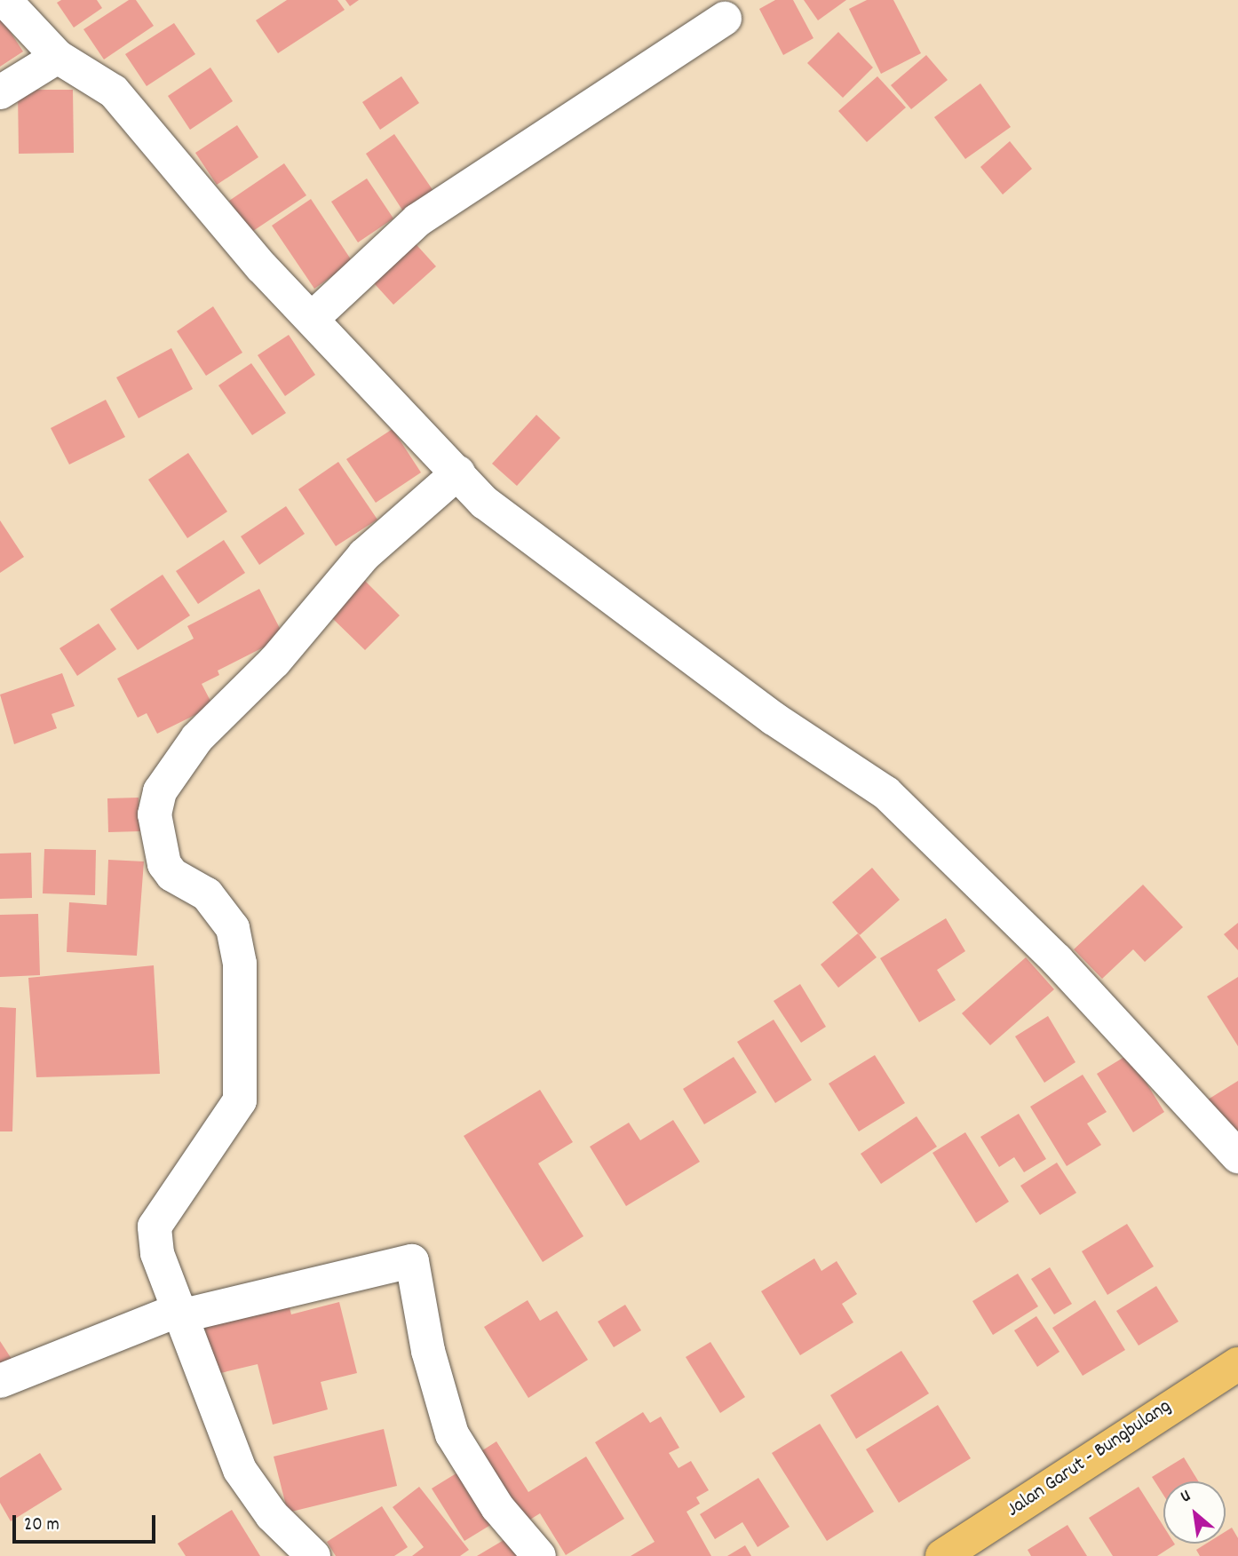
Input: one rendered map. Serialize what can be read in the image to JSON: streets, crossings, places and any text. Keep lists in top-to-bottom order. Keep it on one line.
{"streets":{"main road":["Jalan Garut - Bungbulang"]},"scale_bar":"20 m","north":"top left"}
